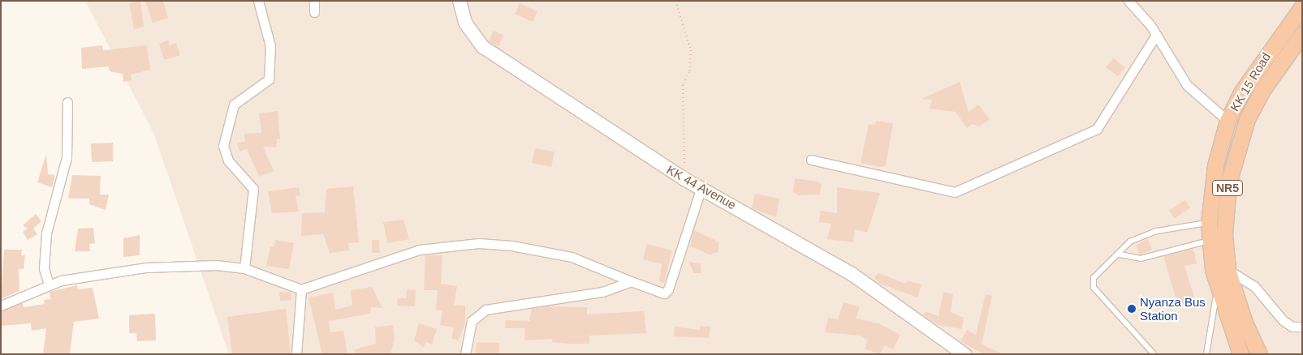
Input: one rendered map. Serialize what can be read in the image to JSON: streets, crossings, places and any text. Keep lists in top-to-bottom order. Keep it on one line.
{"streets":{"highway":["KK 15 Road","NR5"],"main road":["KK 44 Avenue"]},"places":["Nyanza Bus Station"]}
